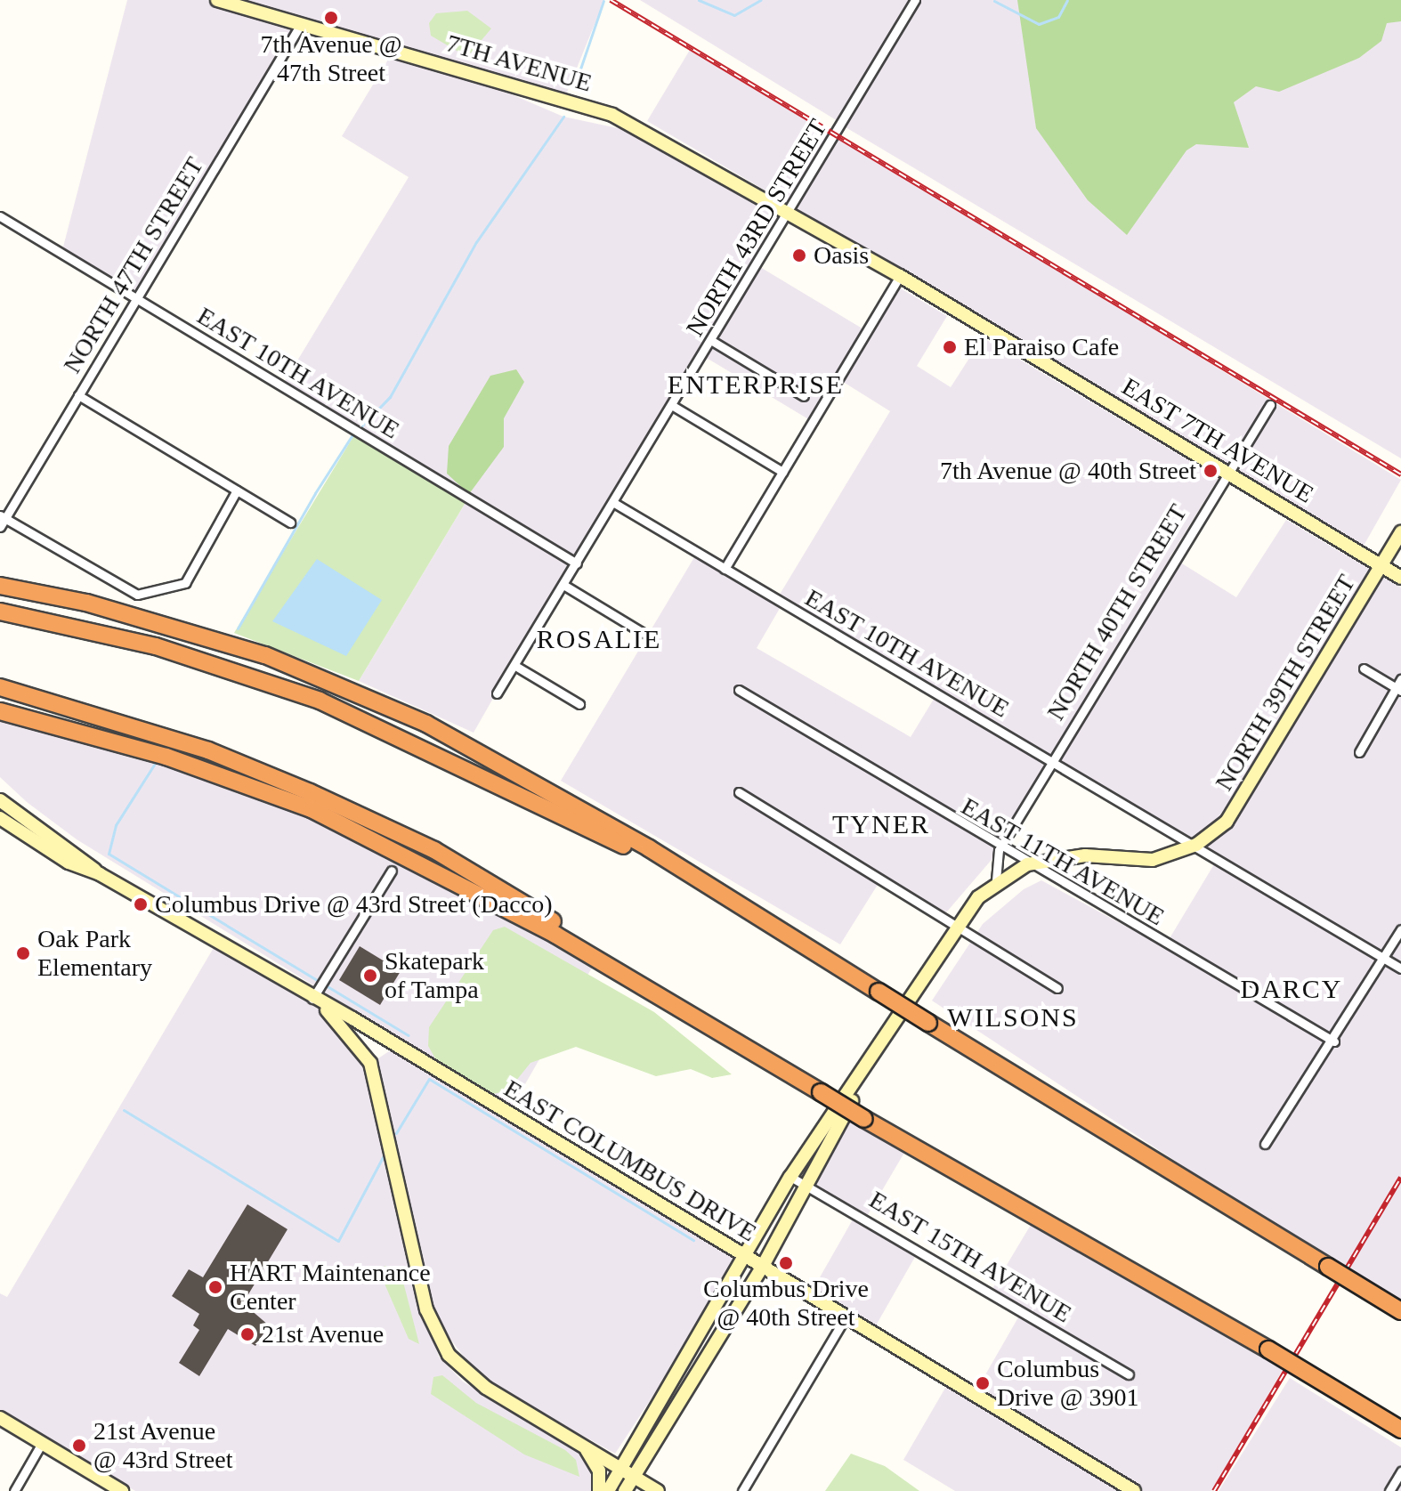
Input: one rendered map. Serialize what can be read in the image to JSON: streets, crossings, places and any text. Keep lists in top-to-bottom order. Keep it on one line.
{"streets":{"main road":["7TH AVENUE","EAST 7TH AVENUE","NORTH 39TH STREET","EAST COLUMBUS DRIVE"],"street":["NORTH 43RD STREET","NORTH 47TH STREET","EAST 10TH AVENUE","NORTH 40TH STREET","EAST 11TH AVENUE","EAST 15TH AVENUE"]},"crossings":[["7TH AVENUE","NORTH 43RD STREET"],["7TH AVENUE","NORTH 47TH STREET"],["7TH AVENUE","EAST 7TH AVENUE"],["NORTH 43RD STREET","EAST 10TH AVENUE"],["NORTH 43RD STREET","EAST 7TH AVENUE"],["NORTH 47TH STREET","EAST 10TH AVENUE"],["EAST 10TH AVENUE","NORTH 40TH STREET"],["EAST 10TH AVENUE","NORTH 39TH STREET"],["EAST 7TH AVENUE","NORTH 40TH STREET"],["EAST 7TH AVENUE","NORTH 39TH STREET"],["NORTH 40TH STREET","EAST 11TH AVENUE"]],"districts":["ENTERPRISE","ROSALIE","TYNER","DARCY","WILSONS"],"places":["7th Avenue @ 47th Street","Oasis","El Paraiso Cafe","7th Avenue @ 40th Street","Columbus Drive @ 43rd Street (Dacco)","Oak Park Elementary","Skatepark of Tampa","Columbus Drive @ 40th Street","HART Maintenance Center","21st Avenue","Columbus Drive @ 3901","21st Avenue @ 43rd Street"]}
